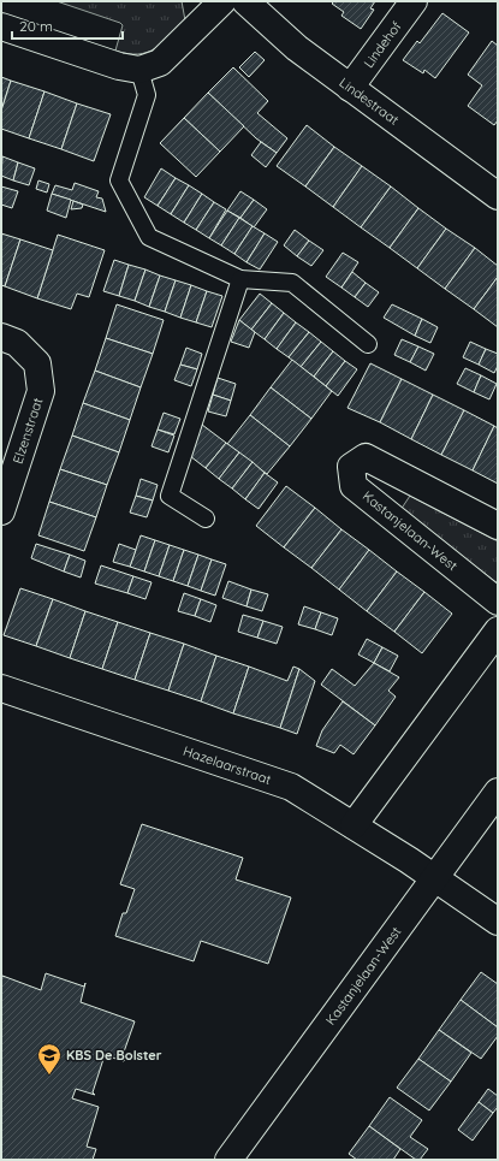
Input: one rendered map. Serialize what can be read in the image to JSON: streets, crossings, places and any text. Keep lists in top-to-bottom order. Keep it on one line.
{"streets":{"street":["Lindehof","Lindestraat","Elzenstraat","Kastanjelaan-West","Hazelaarstraat"]},"crossings":[["Lindehof","Lindestraat"],["Kastanjelaan-West","Hazelaarstraat"]],"places":{"school or university":["KBS De Bolster"]},"scale_bar":"20 m"}
